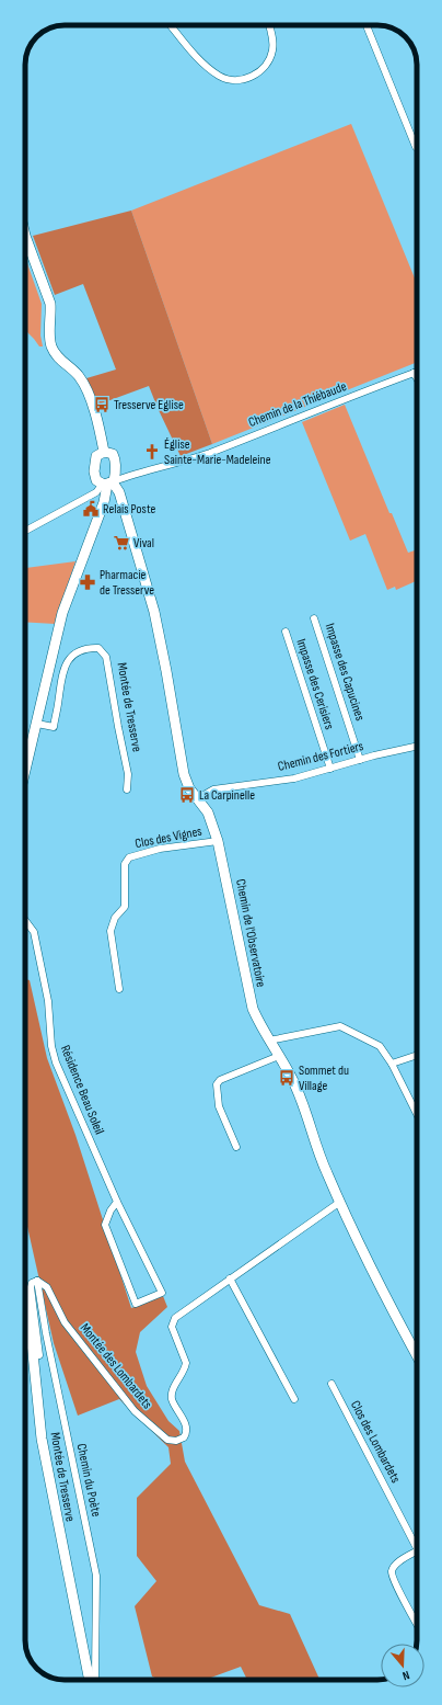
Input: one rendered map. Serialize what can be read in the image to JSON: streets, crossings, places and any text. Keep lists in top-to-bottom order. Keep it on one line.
{"streets":{"street":["Chemin de la Thiébaude","Impasse des Capucines","Impasse des Cerisiers","Montée de Tresserve","Chemin des Fortiers","Clos des Vignes","Chemin de l'Observatoire","Résidence Beau Soleil","Montée des Lombardets","Clos des Lombardets","Chemin du Poète"]},"crossings":[["Chemin de la Thiébaude","Chemin de l'Observatoire"],["Impasse des Capucines","Chemin des Fortiers"],["Impasse des Cerisiers","Chemin des Fortiers"],["Chemin des Fortiers","Chemin de l'Observatoire"],["Clos des Vignes","Chemin de l'Observatoire"],["Chemin de l'Observatoire","Montée des Lombardets"],["Montée des Lombardets","Chemin du Poète"]],"places":{"bus stop":["Tresserve Eglise","La Carpinelle","Sommet du Village"],"church":["Église Sainte-Marie-Madeleine"],"public building":["Relais Poste"],"supermarket":["Vival"],"pharmacy":["Pharmacie de Tresserve"]},"north":"bottom"}
